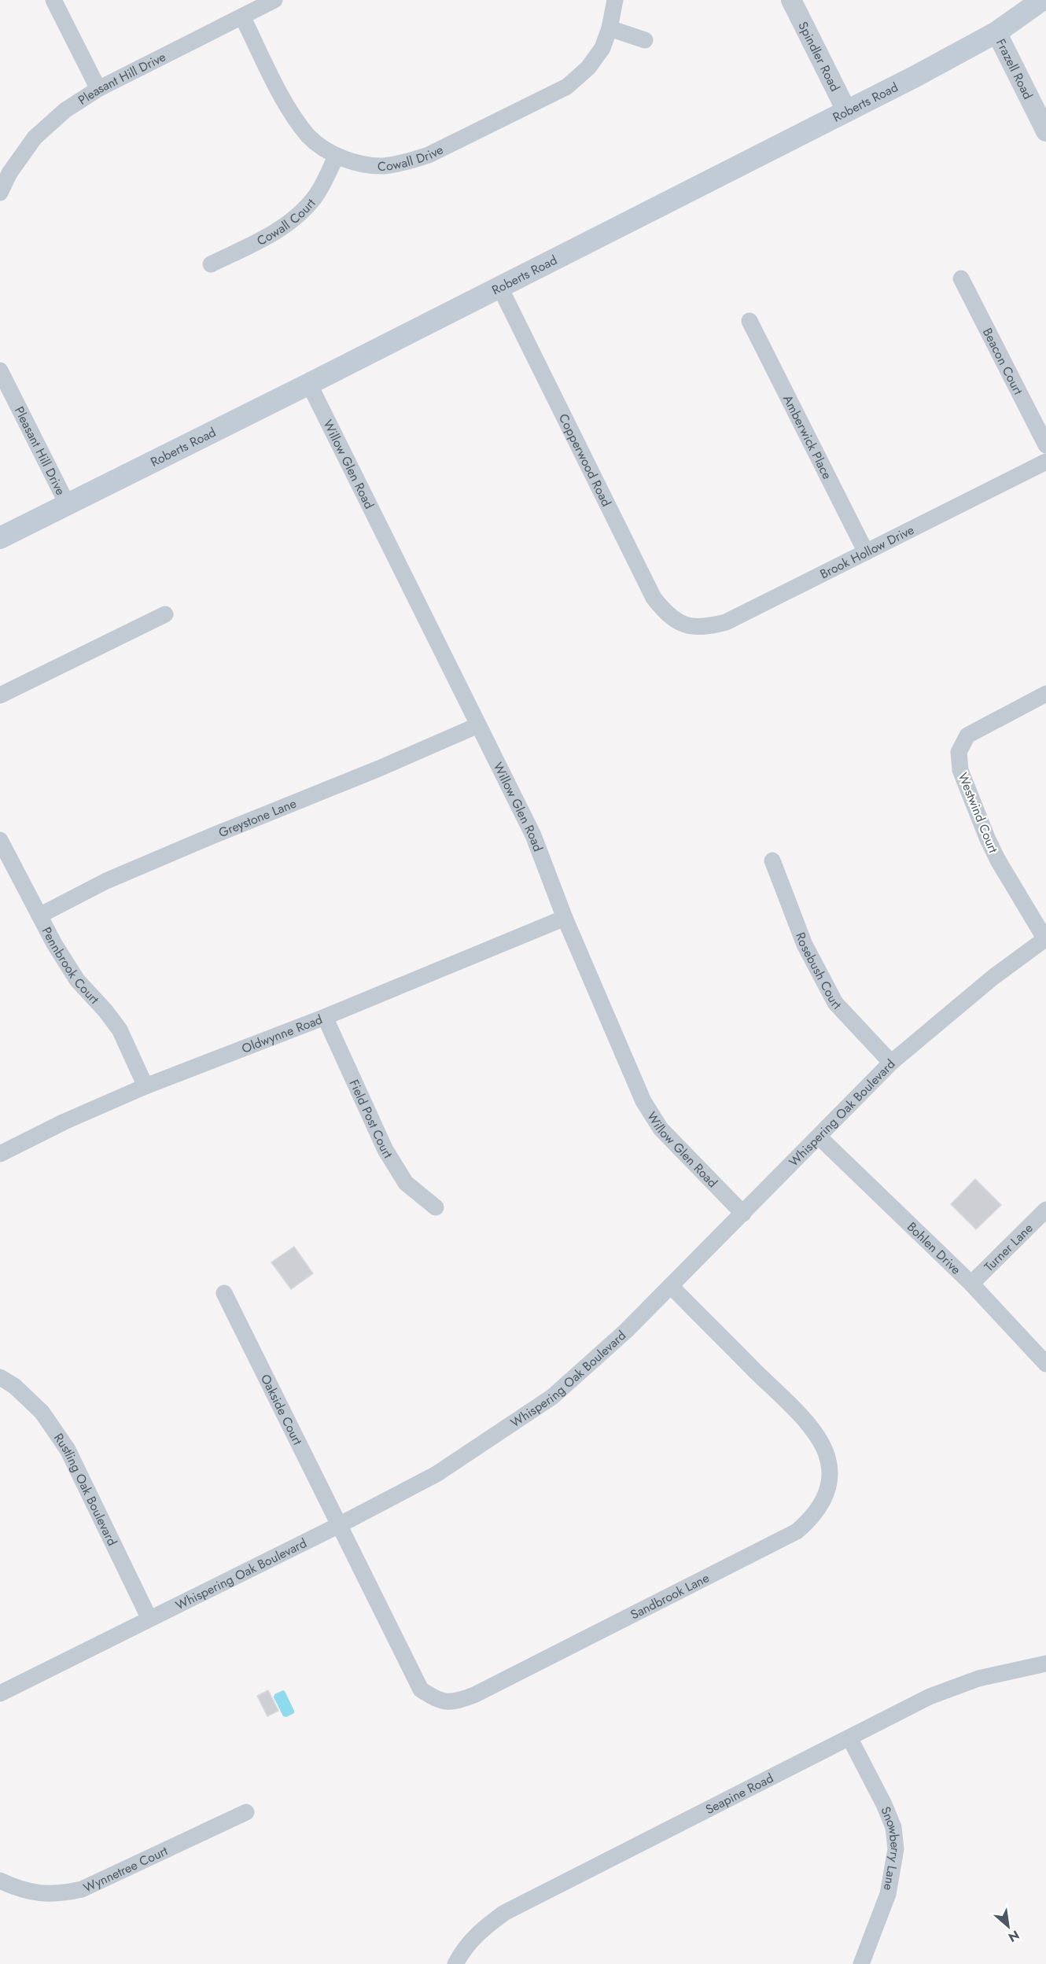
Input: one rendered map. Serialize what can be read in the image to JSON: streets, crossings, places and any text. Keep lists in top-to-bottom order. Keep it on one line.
{"streets":{"main road":["Roberts Road"],"street":["Spindler Road","Frazell Road","Pleasant Hill Drive","Cowall Drive","Cowall Court","Beacon Court","Amberwick Place","Copperwood Road","Willow Glen Road","Brook Hollow Drive","Westwind Court","Greystone Lane","Pennbrook Court","Rosebush Court","Oldwynne Road","Whispering Oak Boulevard","Field Post Court","Turner Lane","Bohlen Drive","Oakside Court","Rustling Oak Boulevard","Sandbrook Lane","Seapine Road","Snowberry Lane","Wynnetree Court"]},"crossings":[["Spindler Road","Roberts Road"],["Frazell Road","Roberts Road"],["Pleasant Hill Drive","Roberts Road"],["Pleasant Hill Drive","Cowall Drive"],["Roberts Road","Copperwood Road"],["Roberts Road","Willow Glen Road"],["Cowall Drive","Cowall Court"],["Amberwick Place","Brook Hollow Drive"],["Copperwood Road","Brook Hollow Drive"],["Willow Glen Road","Greystone Lane"],["Willow Glen Road","Oldwynne Road"],["Willow Glen Road","Whispering Oak Boulevard"],["Westwind Court","Whispering Oak Boulevard"],["Greystone Lane","Pennbrook Court"],["Pennbrook Court","Oldwynne Road"],["Rosebush Court","Whispering Oak Boulevard"],["Oldwynne Road","Field Post Court"],["Whispering Oak Boulevard","Bohlen Drive"],["Whispering Oak Boulevard","Oakside Court"],["Whispering Oak Boulevard","Rustling Oak Boulevard"],["Whispering Oak Boulevard","Sandbrook Lane"],["Turner Lane","Bohlen Drive"],["Oakside Court","Sandbrook Lane"],["Seapine Road","Snowberry Lane"]],"north":"bottom right"}
